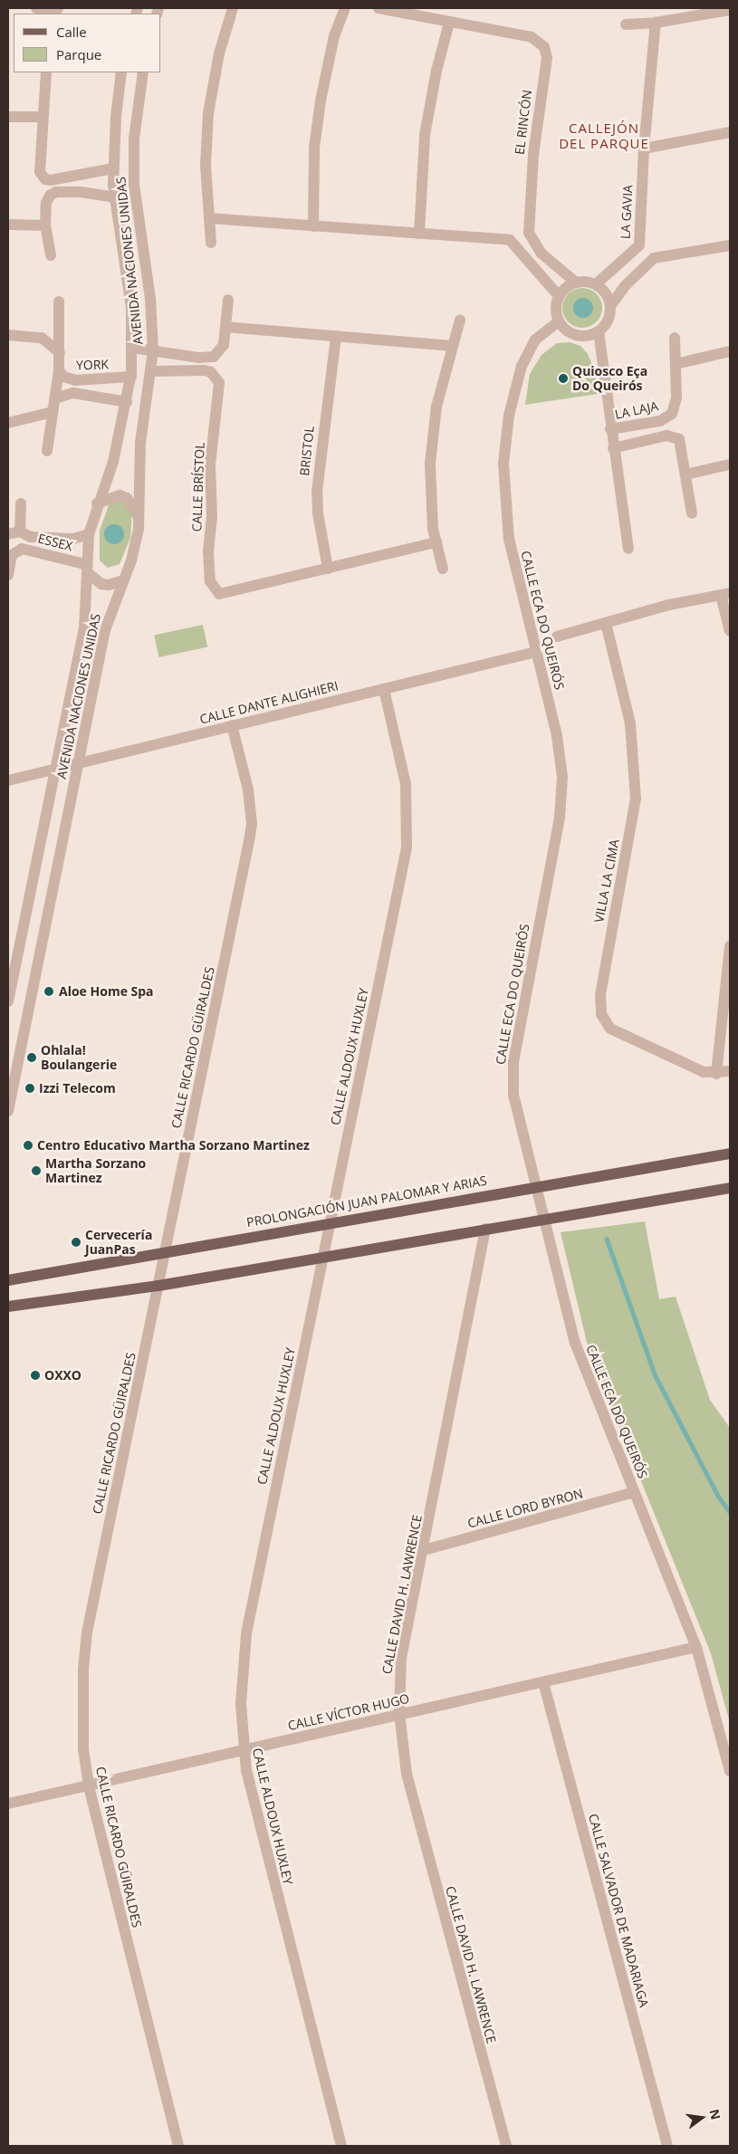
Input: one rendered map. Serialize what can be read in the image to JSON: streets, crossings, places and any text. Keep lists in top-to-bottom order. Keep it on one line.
{"streets":{"main road":["PROLONGACIÓN JUAN PALOMAR Y ARIAS"],"street":["EL RINCÓN","LA GAVIA","AVENIDA NACIONES UNIDAS","YORK","LA LAJA","BRISTOL","CALLE BRÍSTOL","ESSEX","CALLE ECA DO QUEIRÓS","CALLE DANTE ALIGHIERI","VILLA LA CIMA","CALLE RICARDO GÜIRALDES","CALLE ALDOUX HUXLEY","CALLE LORD BYRON","CALLE DAVID H. LAWRENCE","CALLE VÍCTOR HUGO","CALLE SALVADOR DE MADARIAGA"]},"crossings":[["EL RINCÓN","LA GAVIA"],["EL RINCÓN","CALLE ECA DO QUEIRÓS"],["LA GAVIA","CALLE ECA DO QUEIRÓS"],["AVENIDA NACIONES UNIDAS","YORK"],["AVENIDA NACIONES UNIDAS","CALLE BRÍSTOL"],["AVENIDA NACIONES UNIDAS","ESSEX"],["AVENIDA NACIONES UNIDAS","CALLE DANTE ALIGHIERI"],["BRISTOL","CALLE BRÍSTOL"],["CALLE ECA DO QUEIRÓS","CALLE DANTE ALIGHIERI"],["CALLE ECA DO QUEIRÓS","PROLONGACIÓN JUAN PALOMAR Y ARIAS"],["CALLE ECA DO QUEIRÓS","CALLE LORD BYRON"],["CALLE ECA DO QUEIRÓS","CALLE VÍCTOR HUGO"],["CALLE DANTE ALIGHIERI","CALLE RICARDO GÜIRALDES"],["CALLE DANTE ALIGHIERI","CALLE ALDOUX HUXLEY"],["CALLE RICARDO GÜIRALDES","PROLONGACIÓN JUAN PALOMAR Y ARIAS"],["CALLE RICARDO GÜIRALDES","CALLE VÍCTOR HUGO"],["CALLE ALDOUX HUXLEY","PROLONGACIÓN JUAN PALOMAR Y ARIAS"],["CALLE ALDOUX HUXLEY","CALLE VÍCTOR HUGO"],["CALLE LORD BYRON","CALLE DAVID H. LAWRENCE"],["CALLE DAVID H. LAWRENCE","CALLE VÍCTOR HUGO"],["CALLE VÍCTOR HUGO","CALLE SALVADOR DE MADARIAGA"]],"districts":["CALLEJÓN DEL PARQUE"],"places":["Quiosco Eça Do Queirós","Aloe Home Spa","Ohlala! Boulangerie","Izzi Telecom","Centro Educativo Martha Sorzano Martinez","Martha Sorzano Martinez","Cervecería JuanPas","OXXO"],"legend":["Calle","Parque"],"north":"right"}
